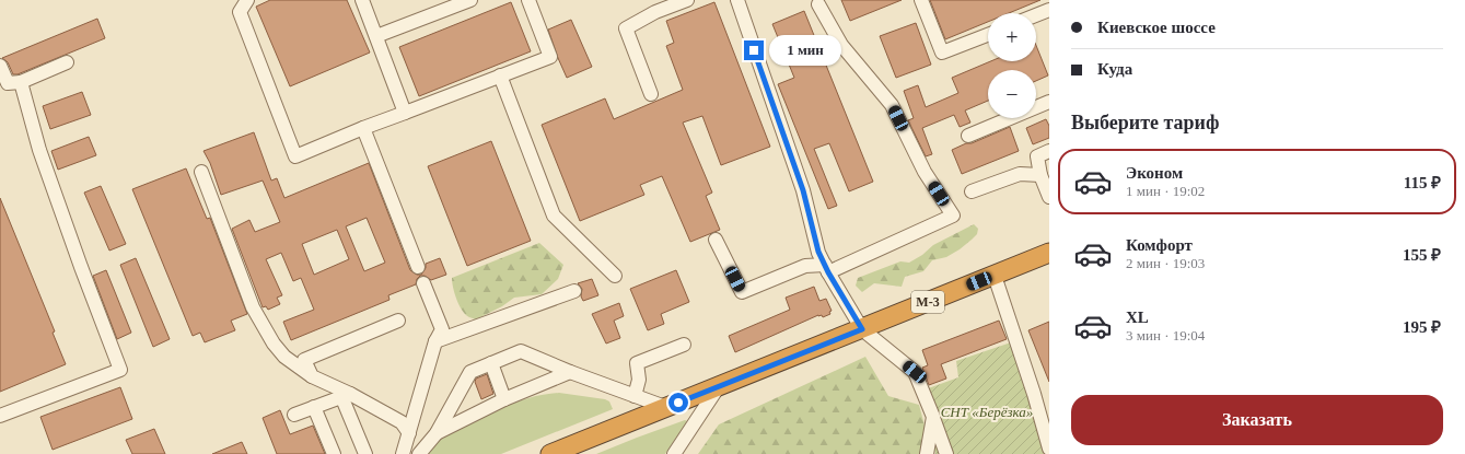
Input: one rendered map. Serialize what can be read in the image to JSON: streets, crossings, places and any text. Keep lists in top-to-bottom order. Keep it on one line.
{"streets":{"highway":["М-3"]},"parks":["СНТ «Берёзка»"],"page":{"banner":["Киевское шоссе","Куда"],"map_buttons":["+","−"],"bubble":"1 мин","heading":"Выберите тариф","list":[{"name":"Эконом","note":"1 мин · 19:02","value":"115 ₽"},{"name":"Комфорт","note":"2 мин · 19:03","value":"155 ₽"},{"name":"XL","note":"3 мин · 19:04","value":"195 ₽"}],"buttons":"Заказать"}}
